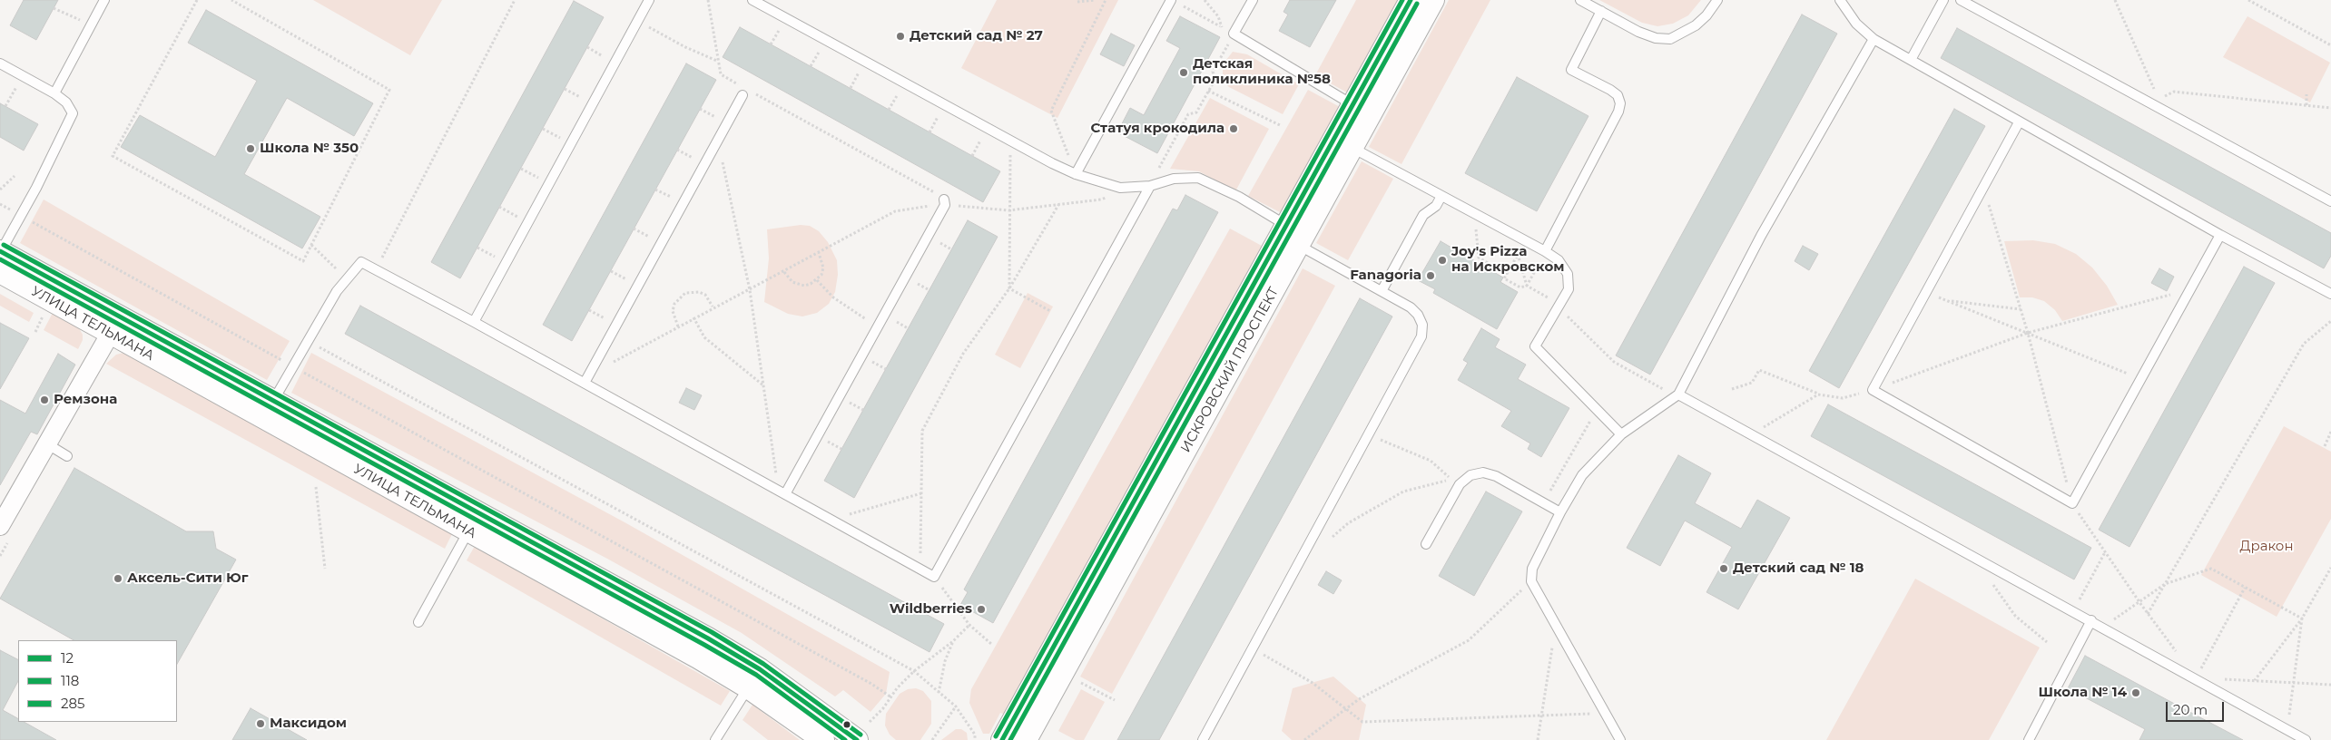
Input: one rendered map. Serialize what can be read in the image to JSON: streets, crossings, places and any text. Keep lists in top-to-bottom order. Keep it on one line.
{"streets":{"street":["УЛИЦА ТЕЛЬМАНА","ИСКРОВСКИЙ ПРОСПЕКТ"]},"parks":["Дракон"],"places":["Детский сад № 27","Детская поликлиника №58","Статуя крокодила","Школа № 350","Joy's Pizza на Искровском","Fanagoria","Ремзона","Детский сад № 18","Аксель-Сити Юг","Wildberries","Школа № 14","Максидом"],"lines":["transit line 12","transit line 285","transit line 118"],"legend":["12","118","285"],"scale_bar":"20 m"}
